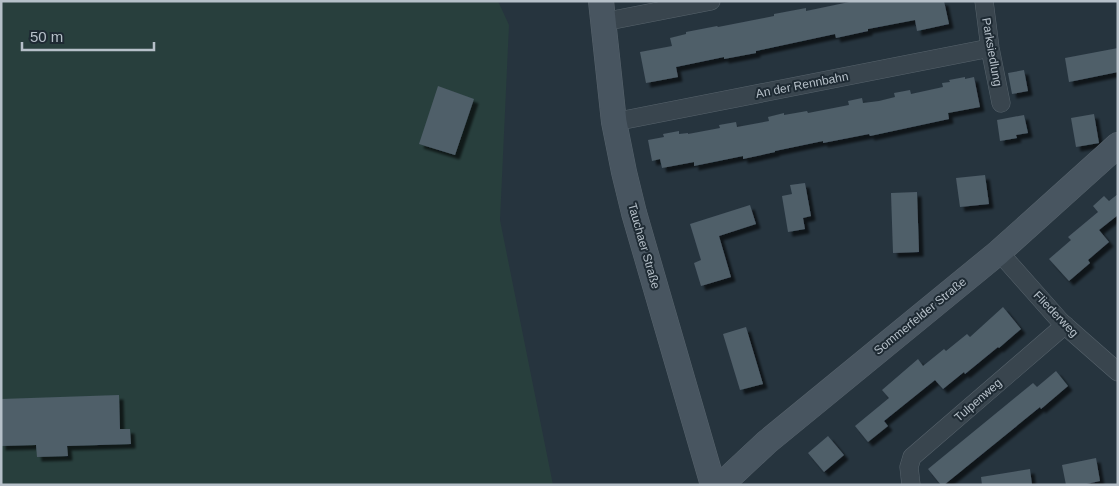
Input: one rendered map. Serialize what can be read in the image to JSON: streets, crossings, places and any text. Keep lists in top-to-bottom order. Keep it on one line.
{"streets":{"street":["Parksiedlung","An der Rennbahn","Tauchaer Straße","Fliederweg","Sommerfelder Straße","Tulpenweg"]},"crossings":[["Parksiedlung","An der Rennbahn"],["An der Rennbahn","Tauchaer Straße"],["Fliederweg","Sommerfelder Straße"],["Fliederweg","Tulpenweg"]],"scale_bar":"50 m"}
